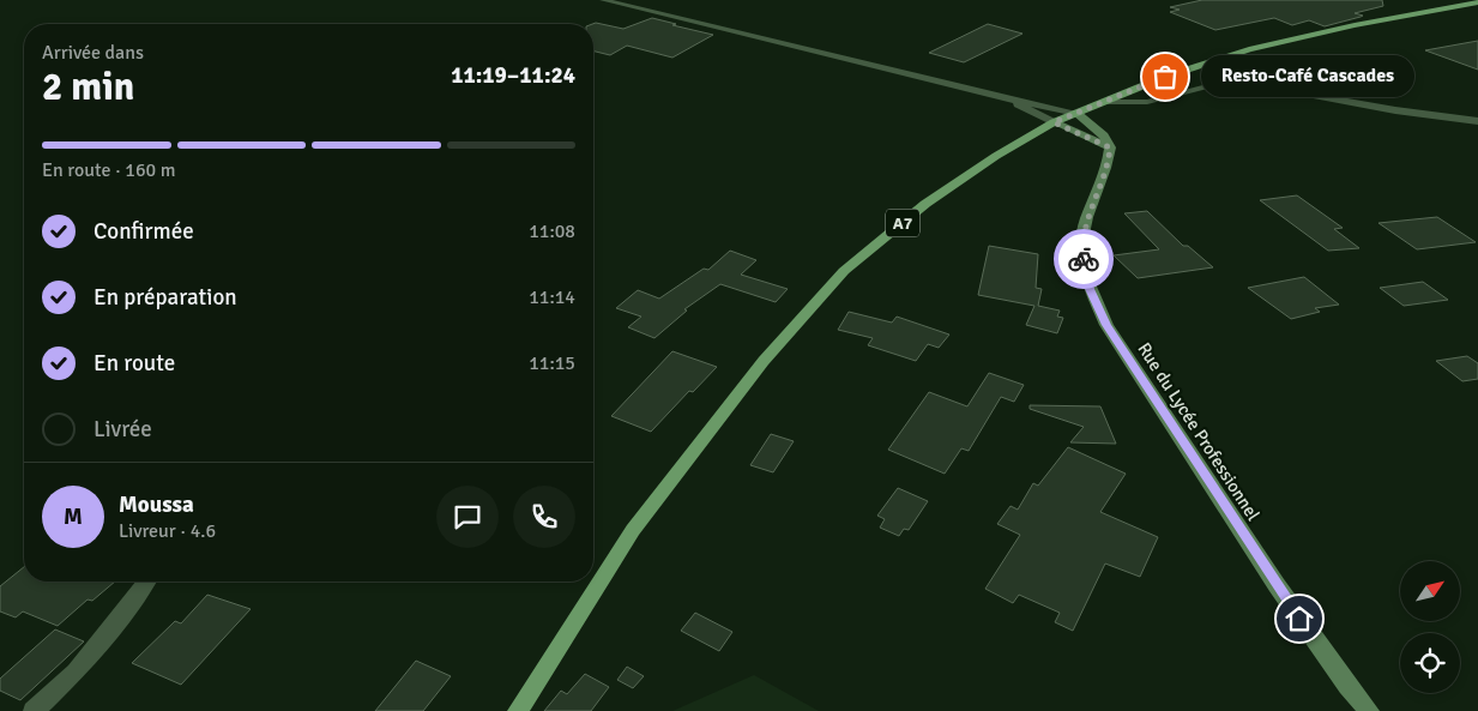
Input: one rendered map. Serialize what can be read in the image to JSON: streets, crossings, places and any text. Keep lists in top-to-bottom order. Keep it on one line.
{"streets":{"main road":["A7","Rue du Lycée Professionnel"]},"places":["Resto-Café Cascades"],"north":"top right","page":{"heading":["2 min","Arrivée dans","11:19–11:24"],"panel":["Moussa","Livreur · 4.6"],"bubble":"Resto-Café Cascades","bar":"En route · 160 m","list":[["Confirmée","11:08"],["En préparation","11:14"],["En route","11:15"],"Livrée"],"round":"M"}}
